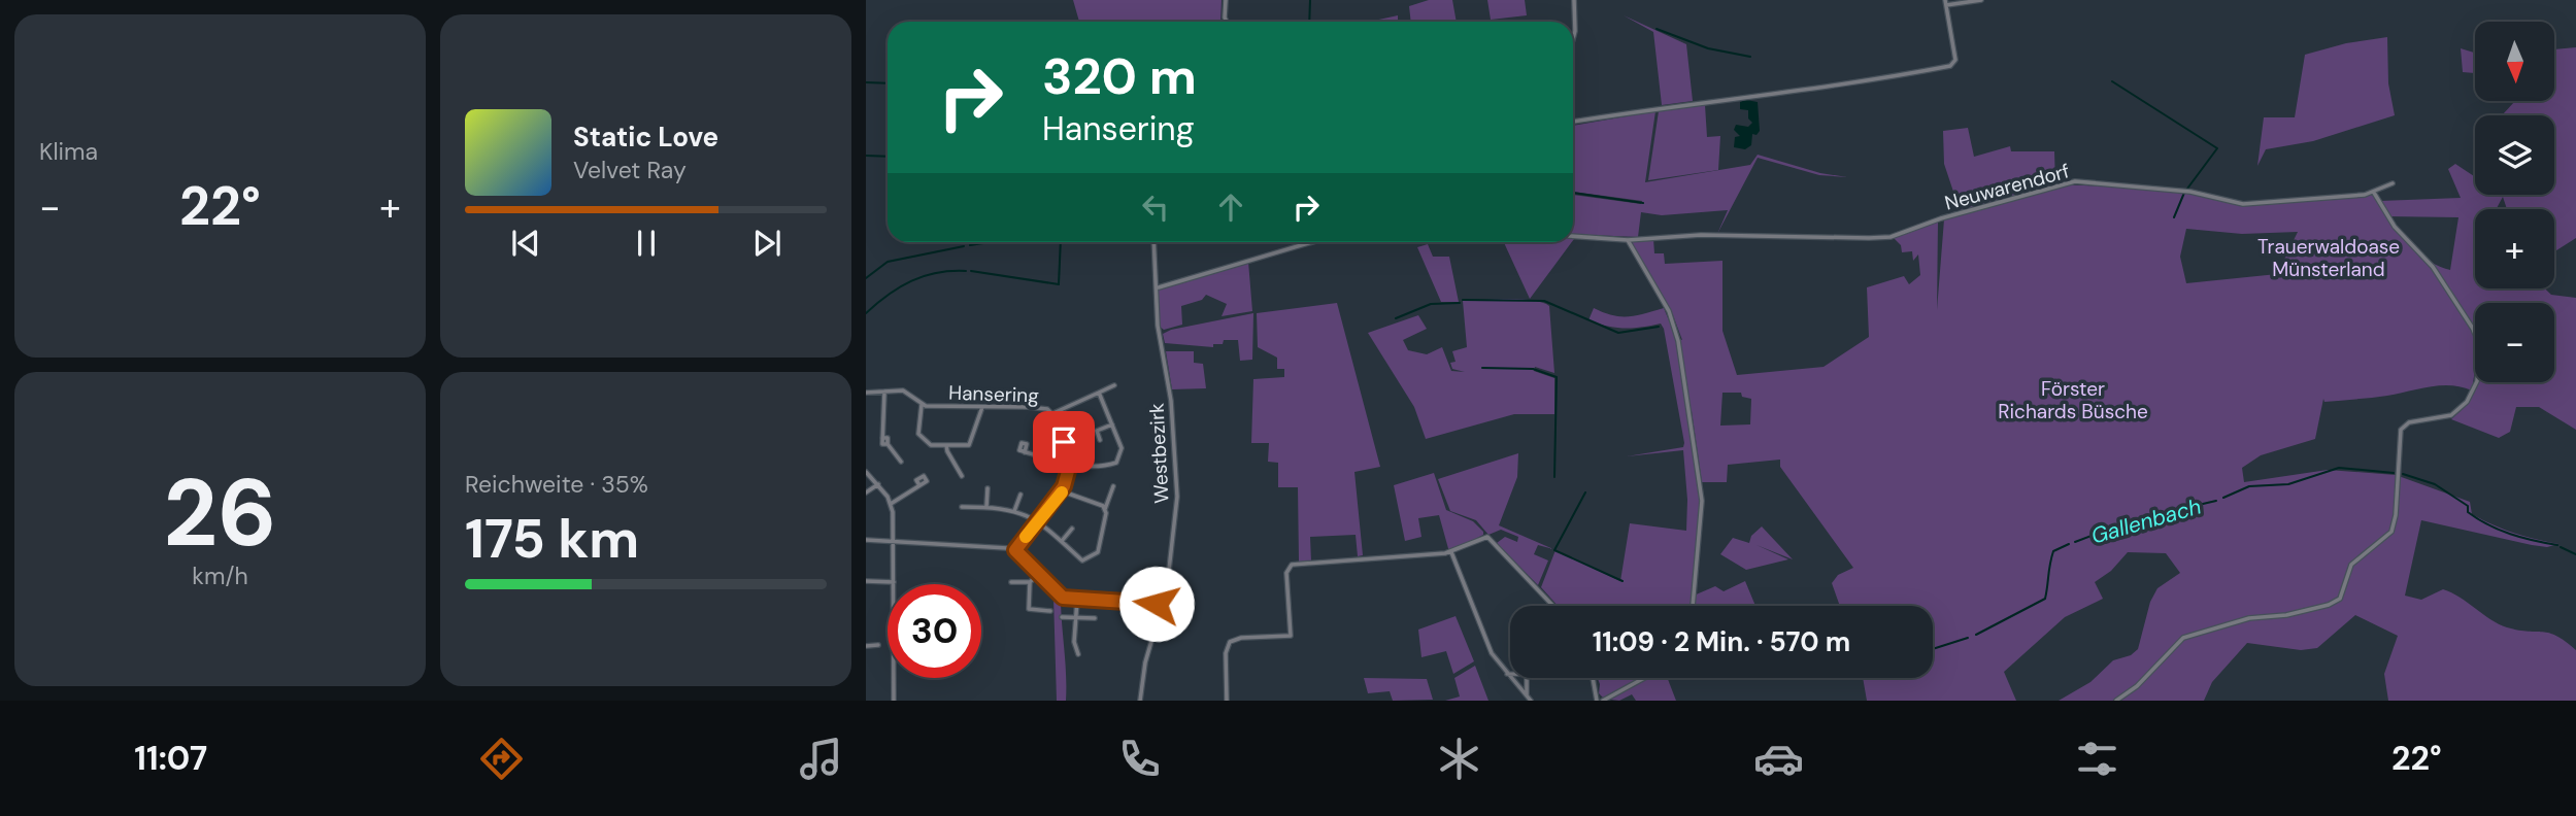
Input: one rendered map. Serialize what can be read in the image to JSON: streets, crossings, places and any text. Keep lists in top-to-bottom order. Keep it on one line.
{"streets":{"street":["Neuwarendorf","Hansering","Westbezirk"]},"water":["Gallenbach"],"parks":["Trauerwaldoase Münsterland","Förster Richards Büsche"],"north":"bottom","page":{"tile":["Klima",["26","km/h"],["Reichweite · 35%","175 km"]],"map_buttons":["+","−"],"turn":["320 m","Hansering"],"song":["Static Love","Velvet Ray"],"heat":["−","22°","+"],"limit":"30","trip":"11:09 · 2 Min. · 570 m","tabs":["11:07","22°"]}}
